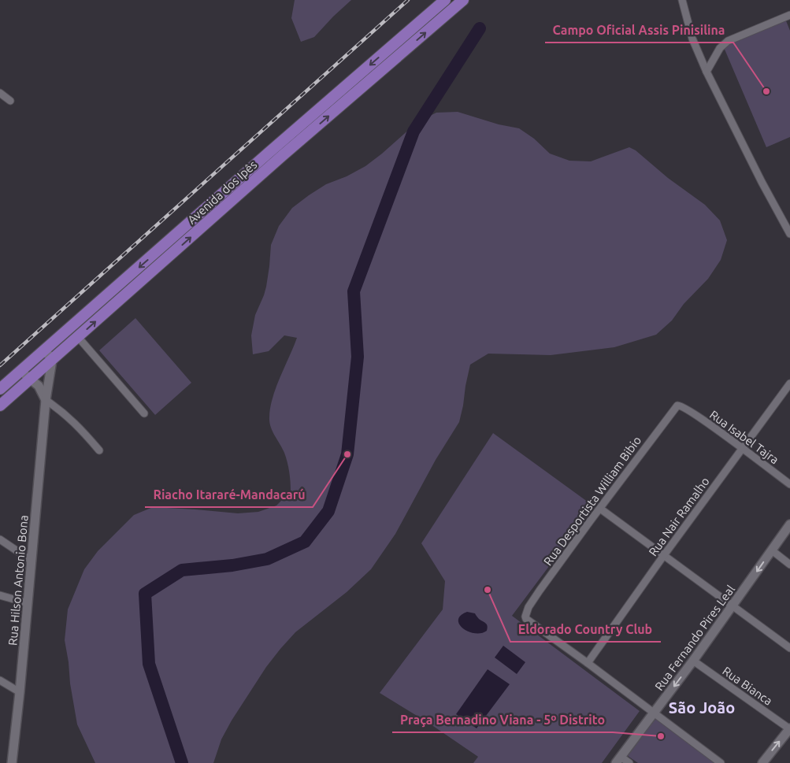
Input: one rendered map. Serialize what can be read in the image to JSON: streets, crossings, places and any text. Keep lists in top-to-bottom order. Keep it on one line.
{"streets":{"main road":["Avenida dos Ipês"],"street":["Rua Isabel Tajra","Rua Desportista William Bibio","Rua Nair Ramalho","Rua Hilson Antonio Bona","Rua Fernando Pires Leal","Rua Bianca"]},"crossings":[["Avenida dos Ipês","Rua Hilson Antonio Bona"],["Rua Isabel Tajra","Rua Desportista William Bibio"],["Rua Isabel Tajra","Rua Nair Ramalho"],["Rua Desportista William Bibio","Rua Nair Ramalho"],["Rua Fernando Pires Leal","Rua Bianca"]],"one_way":["Rua Fernando Pires Leal"],"districts":["São João"],"places":["Campo Oficial Assis Pinisilina","Riacho Itararé-Mandacarú","Eldorado Country Club","Praça Bernadino Viana - 5º Distrito"]}
